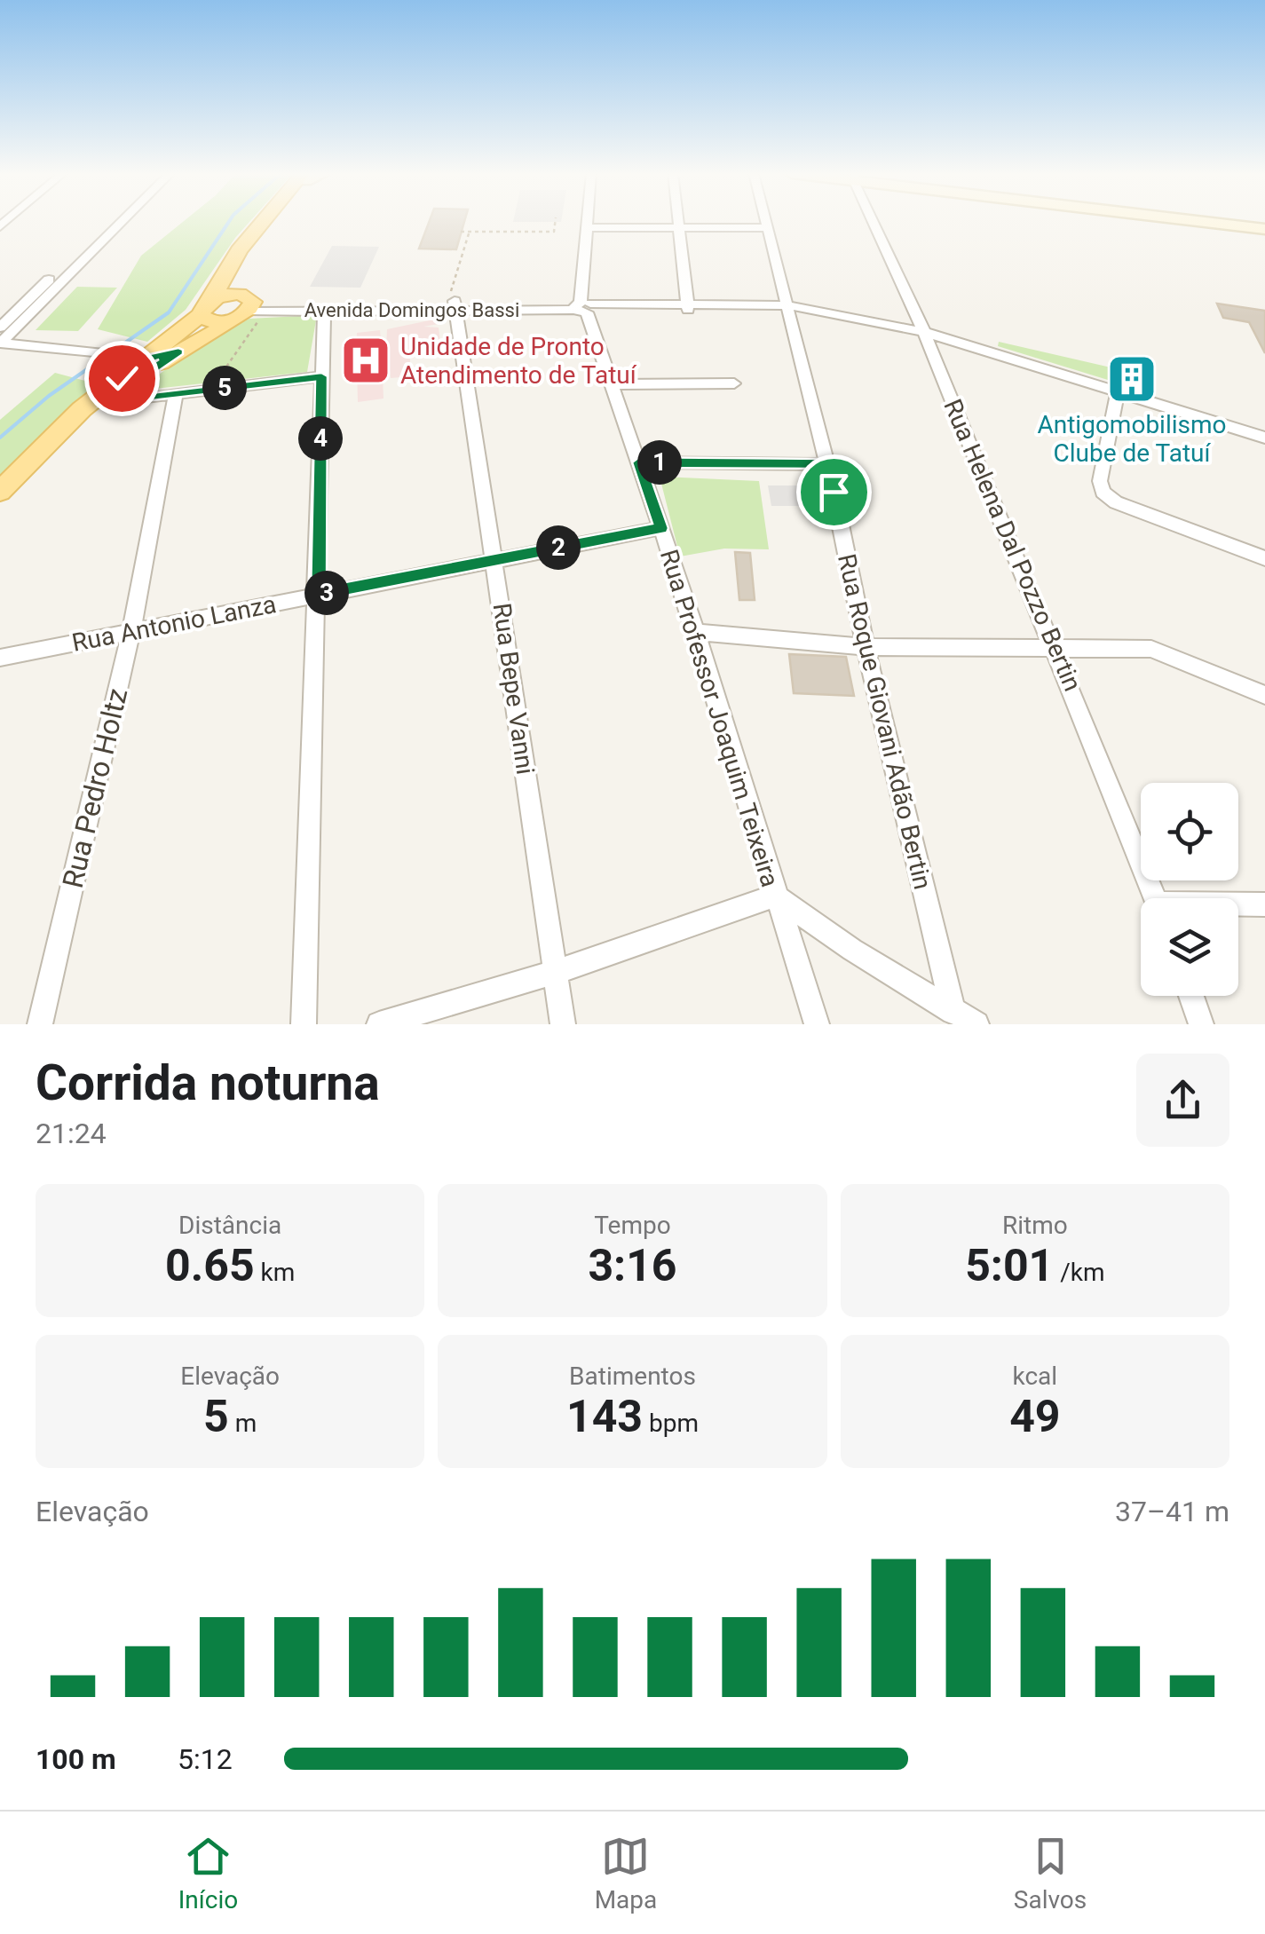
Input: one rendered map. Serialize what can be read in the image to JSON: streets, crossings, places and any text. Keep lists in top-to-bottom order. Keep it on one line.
{"streets":{"street":["Avenida Domingos Bassi","Rua Helena Dal Pozzo Bertin","Rua Antonio Lanza","Rua Bepe Vanni","Rua Professor Joaquim Teixeira","Rua Roque Giovani Adão Bertin","Rua Pedro Holtz"]},"crossings":[["Avenida Domingos Bassi","Rua Helena Dal Pozzo Bertin"],["Avenida Domingos Bassi","Rua Bepe Vanni"],["Avenida Domingos Bassi","Rua Professor Joaquim Teixeira"],["Avenida Domingos Bassi","Rua Roque Giovani Adão Bertin"],["Rua Antonio Lanza","Rua Bepe Vanni"],["Rua Antonio Lanza","Rua Professor Joaquim Teixeira"],["Rua Antonio Lanza","Rua Pedro Holtz"]],"places":{"hospital":["Unidade de Pronto Atendimento de Tatuí"],"building":["Antigomobilismo Clube de Tatuí"]},"page":{"pins":["5","4","1","2","3"],"heading":["Corrida noturna","21:24"],"stats":[["Distância","0.65 km"],["Tempo","3:16"],["Ritmo","5:01 /km"],["Elevação","5 m"],["Batimentos","143 bpm"],["kcal","49"]],"chart":["Elevação","37–41 m"],"list":[{"name":"100 m","note":"5:12"}],"tabs":["Início","Mapa","Salvos"]}}
